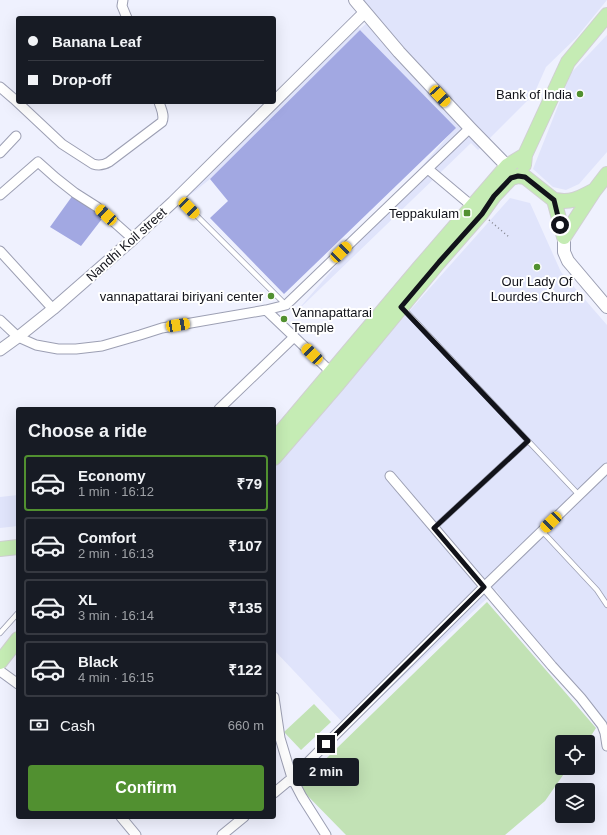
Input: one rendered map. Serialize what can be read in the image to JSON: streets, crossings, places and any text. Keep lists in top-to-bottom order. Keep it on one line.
{"streets":{"street":["Nandhi Koil street"]},"places":{"other":["Bank of India","Our Lady Of Lourdes Church","vannapattarai biriyani center","Vannapattarai Temple"],"transit":["Teppakulam"]},"page":{"banner":["Banana Leaf","Drop-off"],"heading":"Choose a ride","list":[{"name":"Economy","note":"1 min · 16:12","value":"₹79"},{"name":"Comfort","note":"2 min · 16:13","value":"₹107"},{"name":"XL","note":"3 min · 16:14","value":"₹135"},{"name":"Black","note":"4 min · 16:15","value":"₹122"}],"pay":["Cash","660 m"],"buttons":"Confirm","bubble":"2 min"}}
